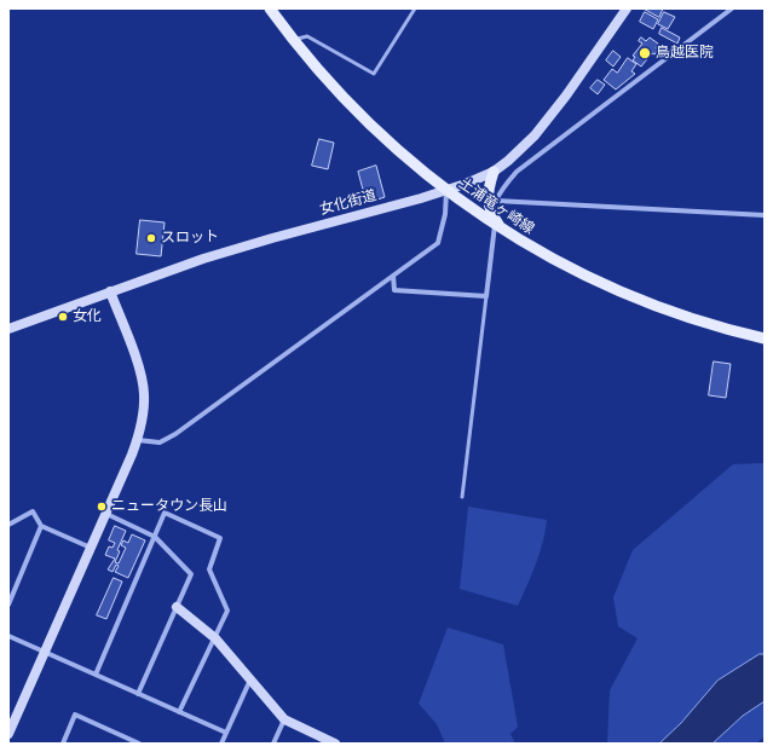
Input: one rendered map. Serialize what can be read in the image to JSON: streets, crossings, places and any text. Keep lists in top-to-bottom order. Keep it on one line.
{"streets":{"main road":["土浦竜ヶ崎線"],"street":["女化街道"]},"crossings":[["女化街道","土浦竜ヶ崎線"]],"places":["鳥越医院","スロット","女化","ニュータウン長山"]}
